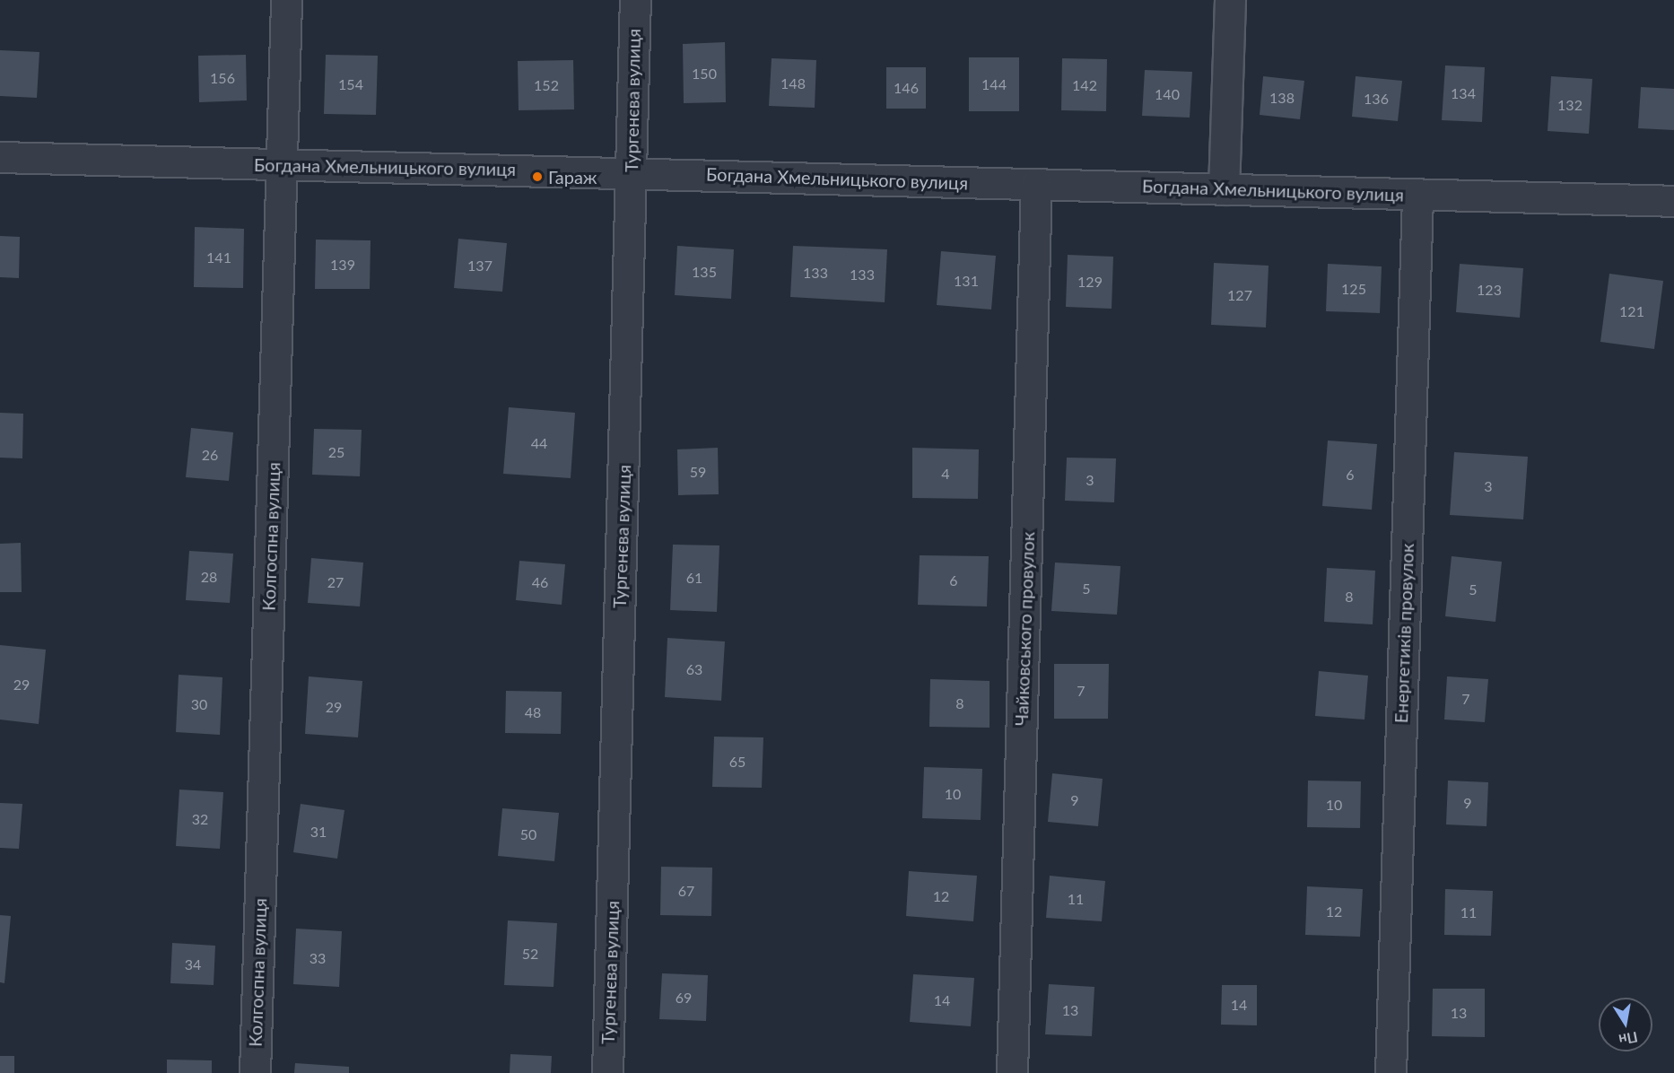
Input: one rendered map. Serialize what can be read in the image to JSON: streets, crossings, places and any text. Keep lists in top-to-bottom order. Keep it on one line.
{"streets":{"street":["Тургенєва вулиця","Богдана Хмельницького вулиця","Колгоспна вулиця","Чайковського провулок","Енергетиків провулок"]},"crossings":[["Тургенєва вулиця","Богдана Хмельницького вулиця"],["Богдана Хмельницького вулиця","Колгоспна вулиця"],["Богдана Хмельницького вулиця","Чайковського провулок"],["Богдана Хмельницького вулиця","Енергетиків провулок"]],"places":["Гараж"],"house_numbers":["150","156","148","154","144","152","142","146","134","140","138","136","132","141","139","137","135","133","133","131","129","125","123","127","121","44","25","26","59","4","6","3","3","28","61","6","27","46","5","5","8","63","29","7","7","8","30","29","48","65","10","9","9","10","32","31","50","67","12","11","12","11","52","33","34","69","14","14","13","13"],"north":"bottom"}
